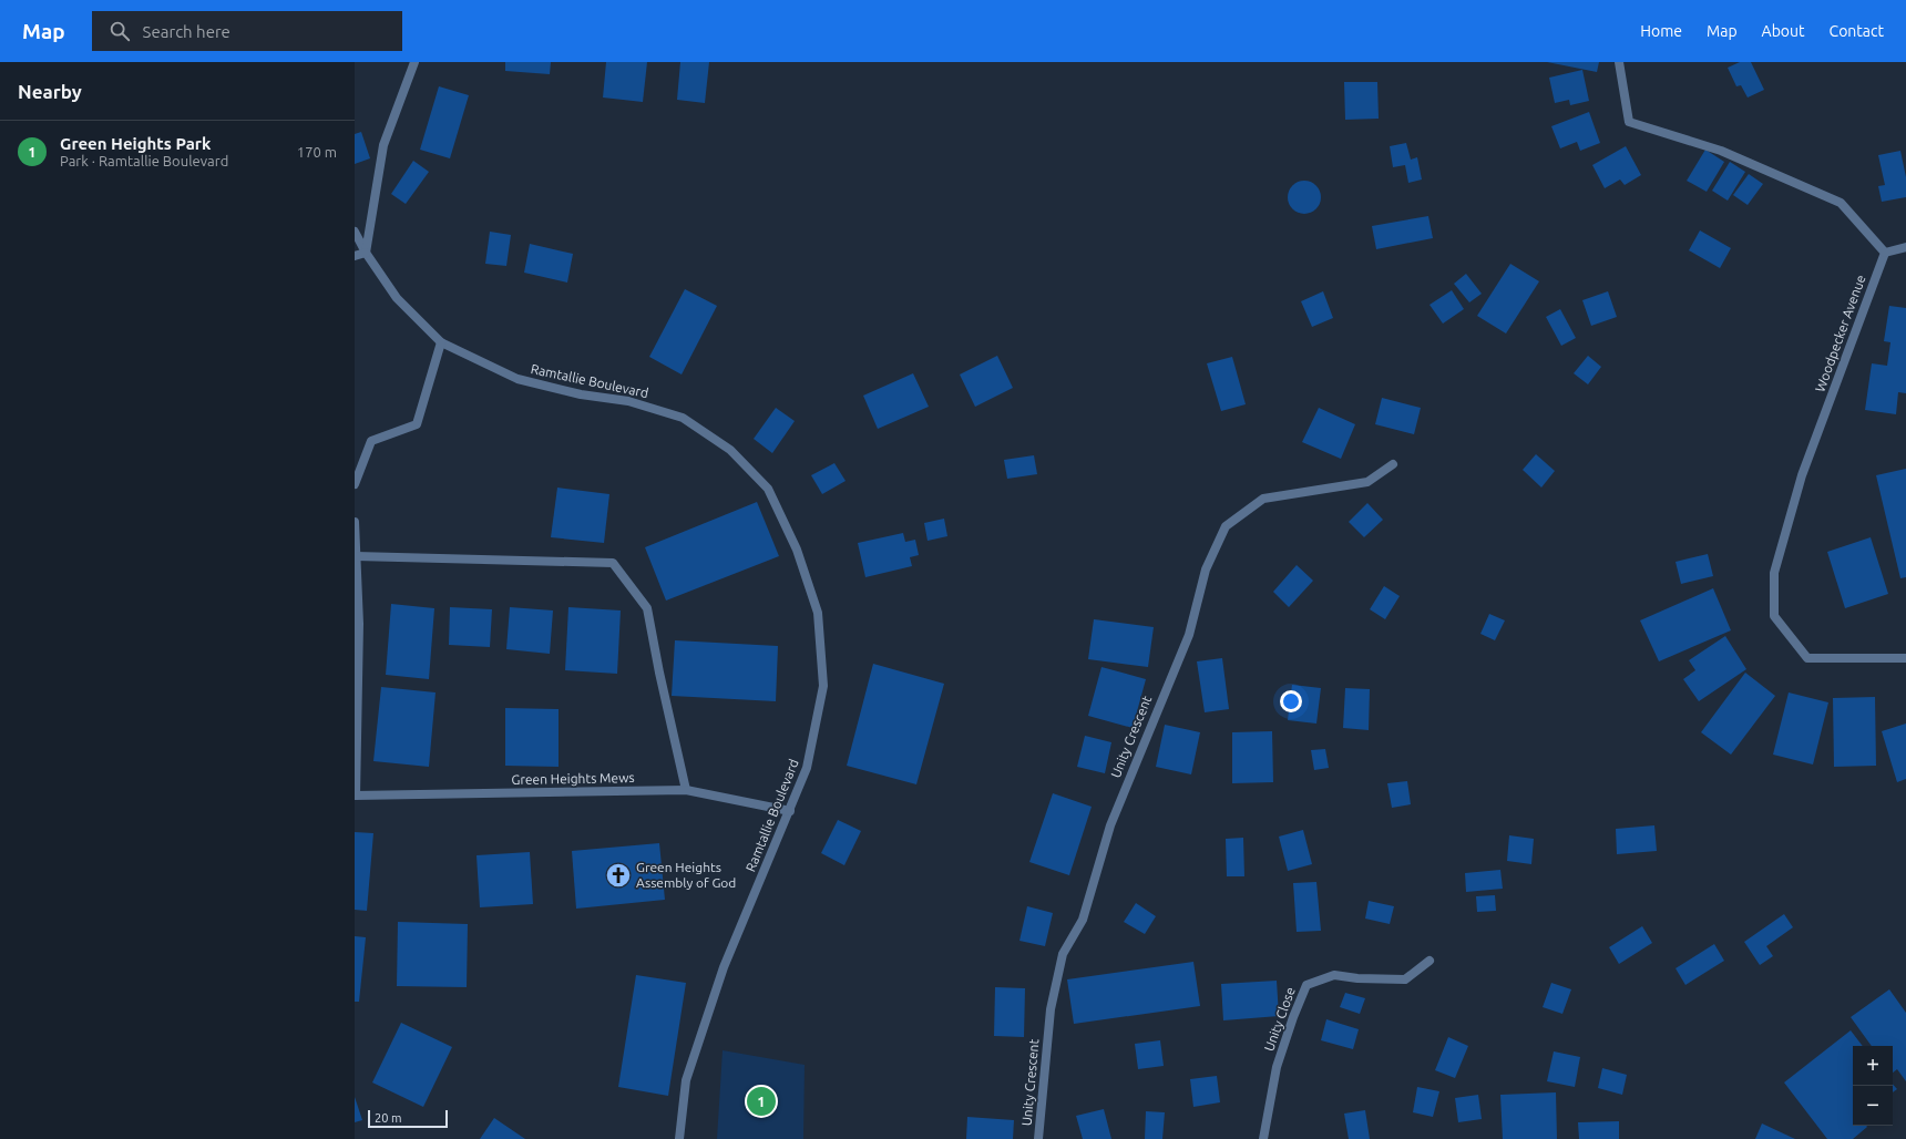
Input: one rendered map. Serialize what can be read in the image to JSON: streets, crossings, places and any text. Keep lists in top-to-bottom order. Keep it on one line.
{"streets":{"street":["Woodpecker Avenue","Ramtallie Boulevard","Unity Crescent","Green Heights Mews","Unity Close"]},"crossings":[["Ramtallie Boulevard","Green Heights Mews"]],"places":{"church":["Green Heights Assembly of God"]},"scale_bar":"20 m","page":{"header":"Map","search":"Search here","nav":["Home","Map","About","Contact"],"heading":"Nearby","list":[{"mark":"1","name":"Green Heights Park","note":"Park · Ramtallie Boulevard","value":"170 m"}],"map_buttons":["+","−"],"pins":"1","scale":"20 m"}}
